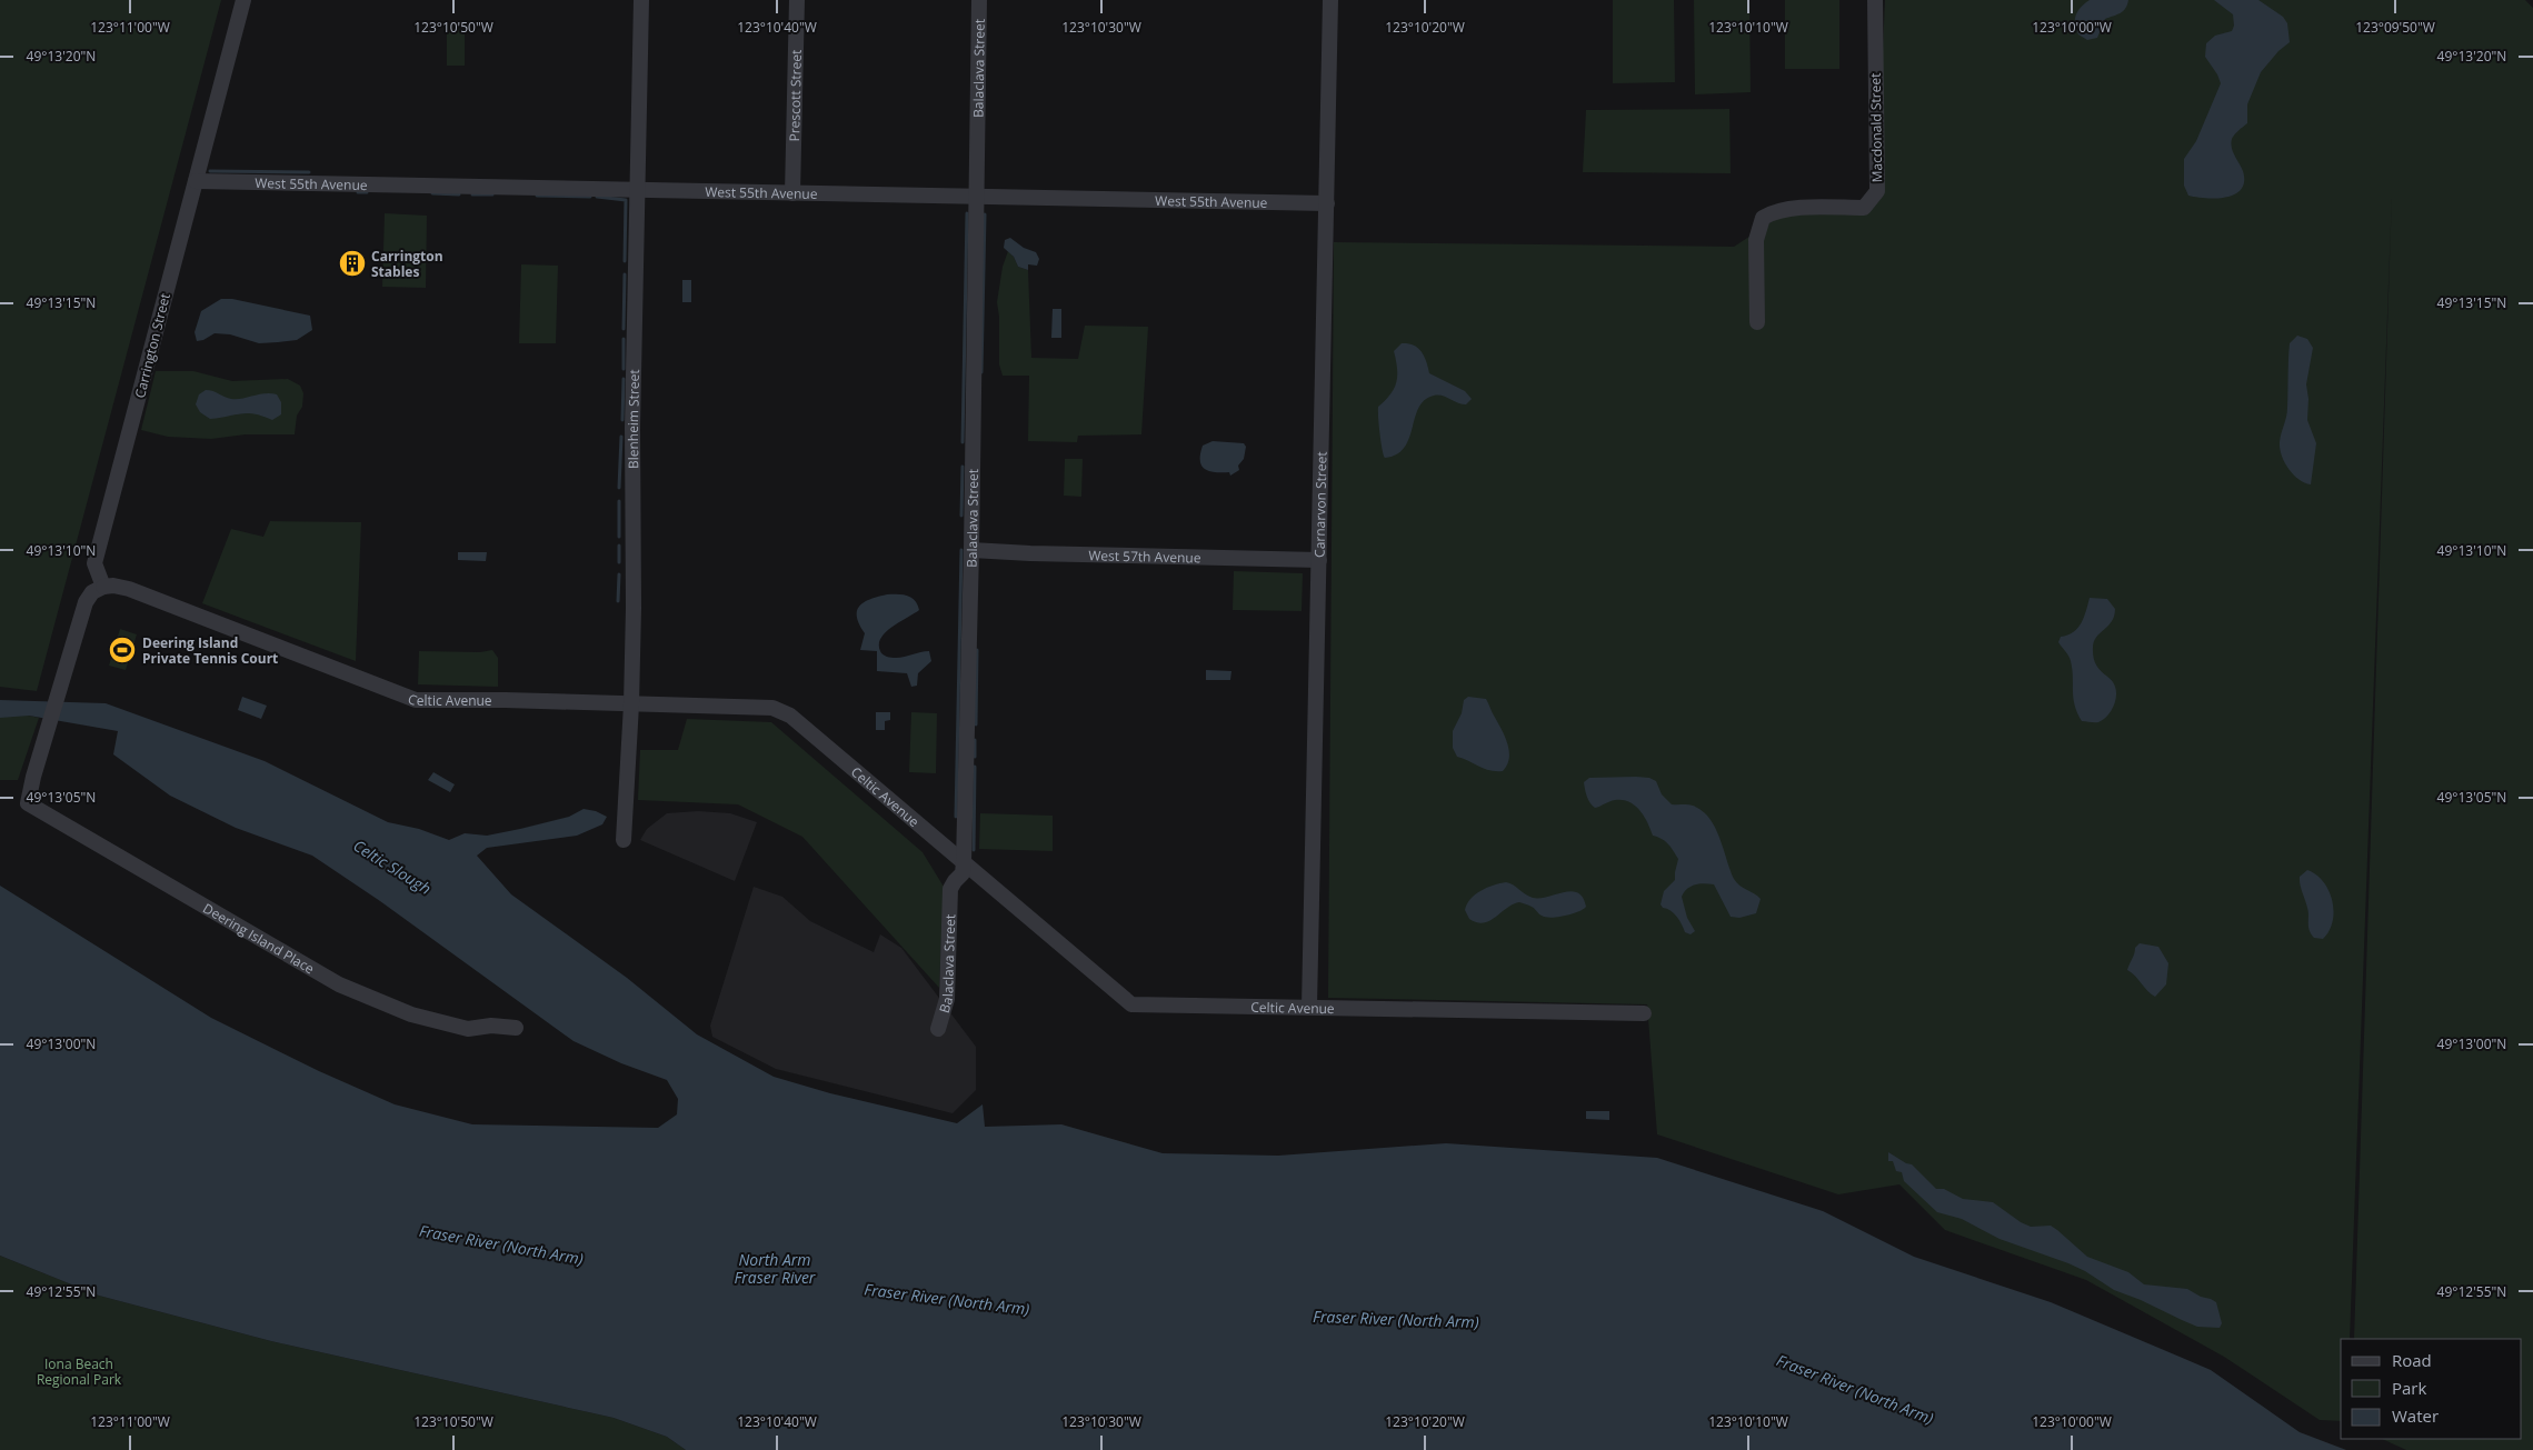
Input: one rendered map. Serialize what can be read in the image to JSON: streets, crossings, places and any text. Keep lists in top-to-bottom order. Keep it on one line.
{"streets":{"street":["Balaclava Street","Prescott Street","Macdonald Street","West 55th Avenue","Carrington Street","Blenheim Street","Carnarvon Street","West 57th Avenue","Celtic Avenue","Deering Island Place"]},"crossings":[["Balaclava Street","West 55th Avenue"],["Balaclava Street","West 57th Avenue"],["Balaclava Street","Celtic Avenue"],["Prescott Street","West 55th Avenue"],["West 55th Avenue","Carrington Street"],["West 55th Avenue","Blenheim Street"],["West 55th Avenue","Carnarvon Street"],["Carrington Street","Celtic Avenue"],["Carrington Street","Deering Island Place"],["Blenheim Street","Celtic Avenue"],["Carnarvon Street","West 57th Avenue"],["Carnarvon Street","Celtic Avenue"],["Celtic Avenue","Deering Island Place"]],"water":["Celtic Slough","Fraser River (North Arm)","North Arm Fraser River"],"parks":["Iona Beach Regional Park"],"places":{"building":["Carrington Stables"],"sports":["Deering Island Private Tennis Court"]},"legend":["Road","Park","Water"],"coordinates":["123°11'00\"W","123°10'50\"W","123°10'40\"W","123°10'30\"W","123°10'20\"W","123°10'10\"W","123°10'00\"W","123°09'50\"W","49°13'20\"N","49°13'15\"N","49°13'10\"N","49°13'05\"N","49°13'00\"N","49°12'55\"N"]}
